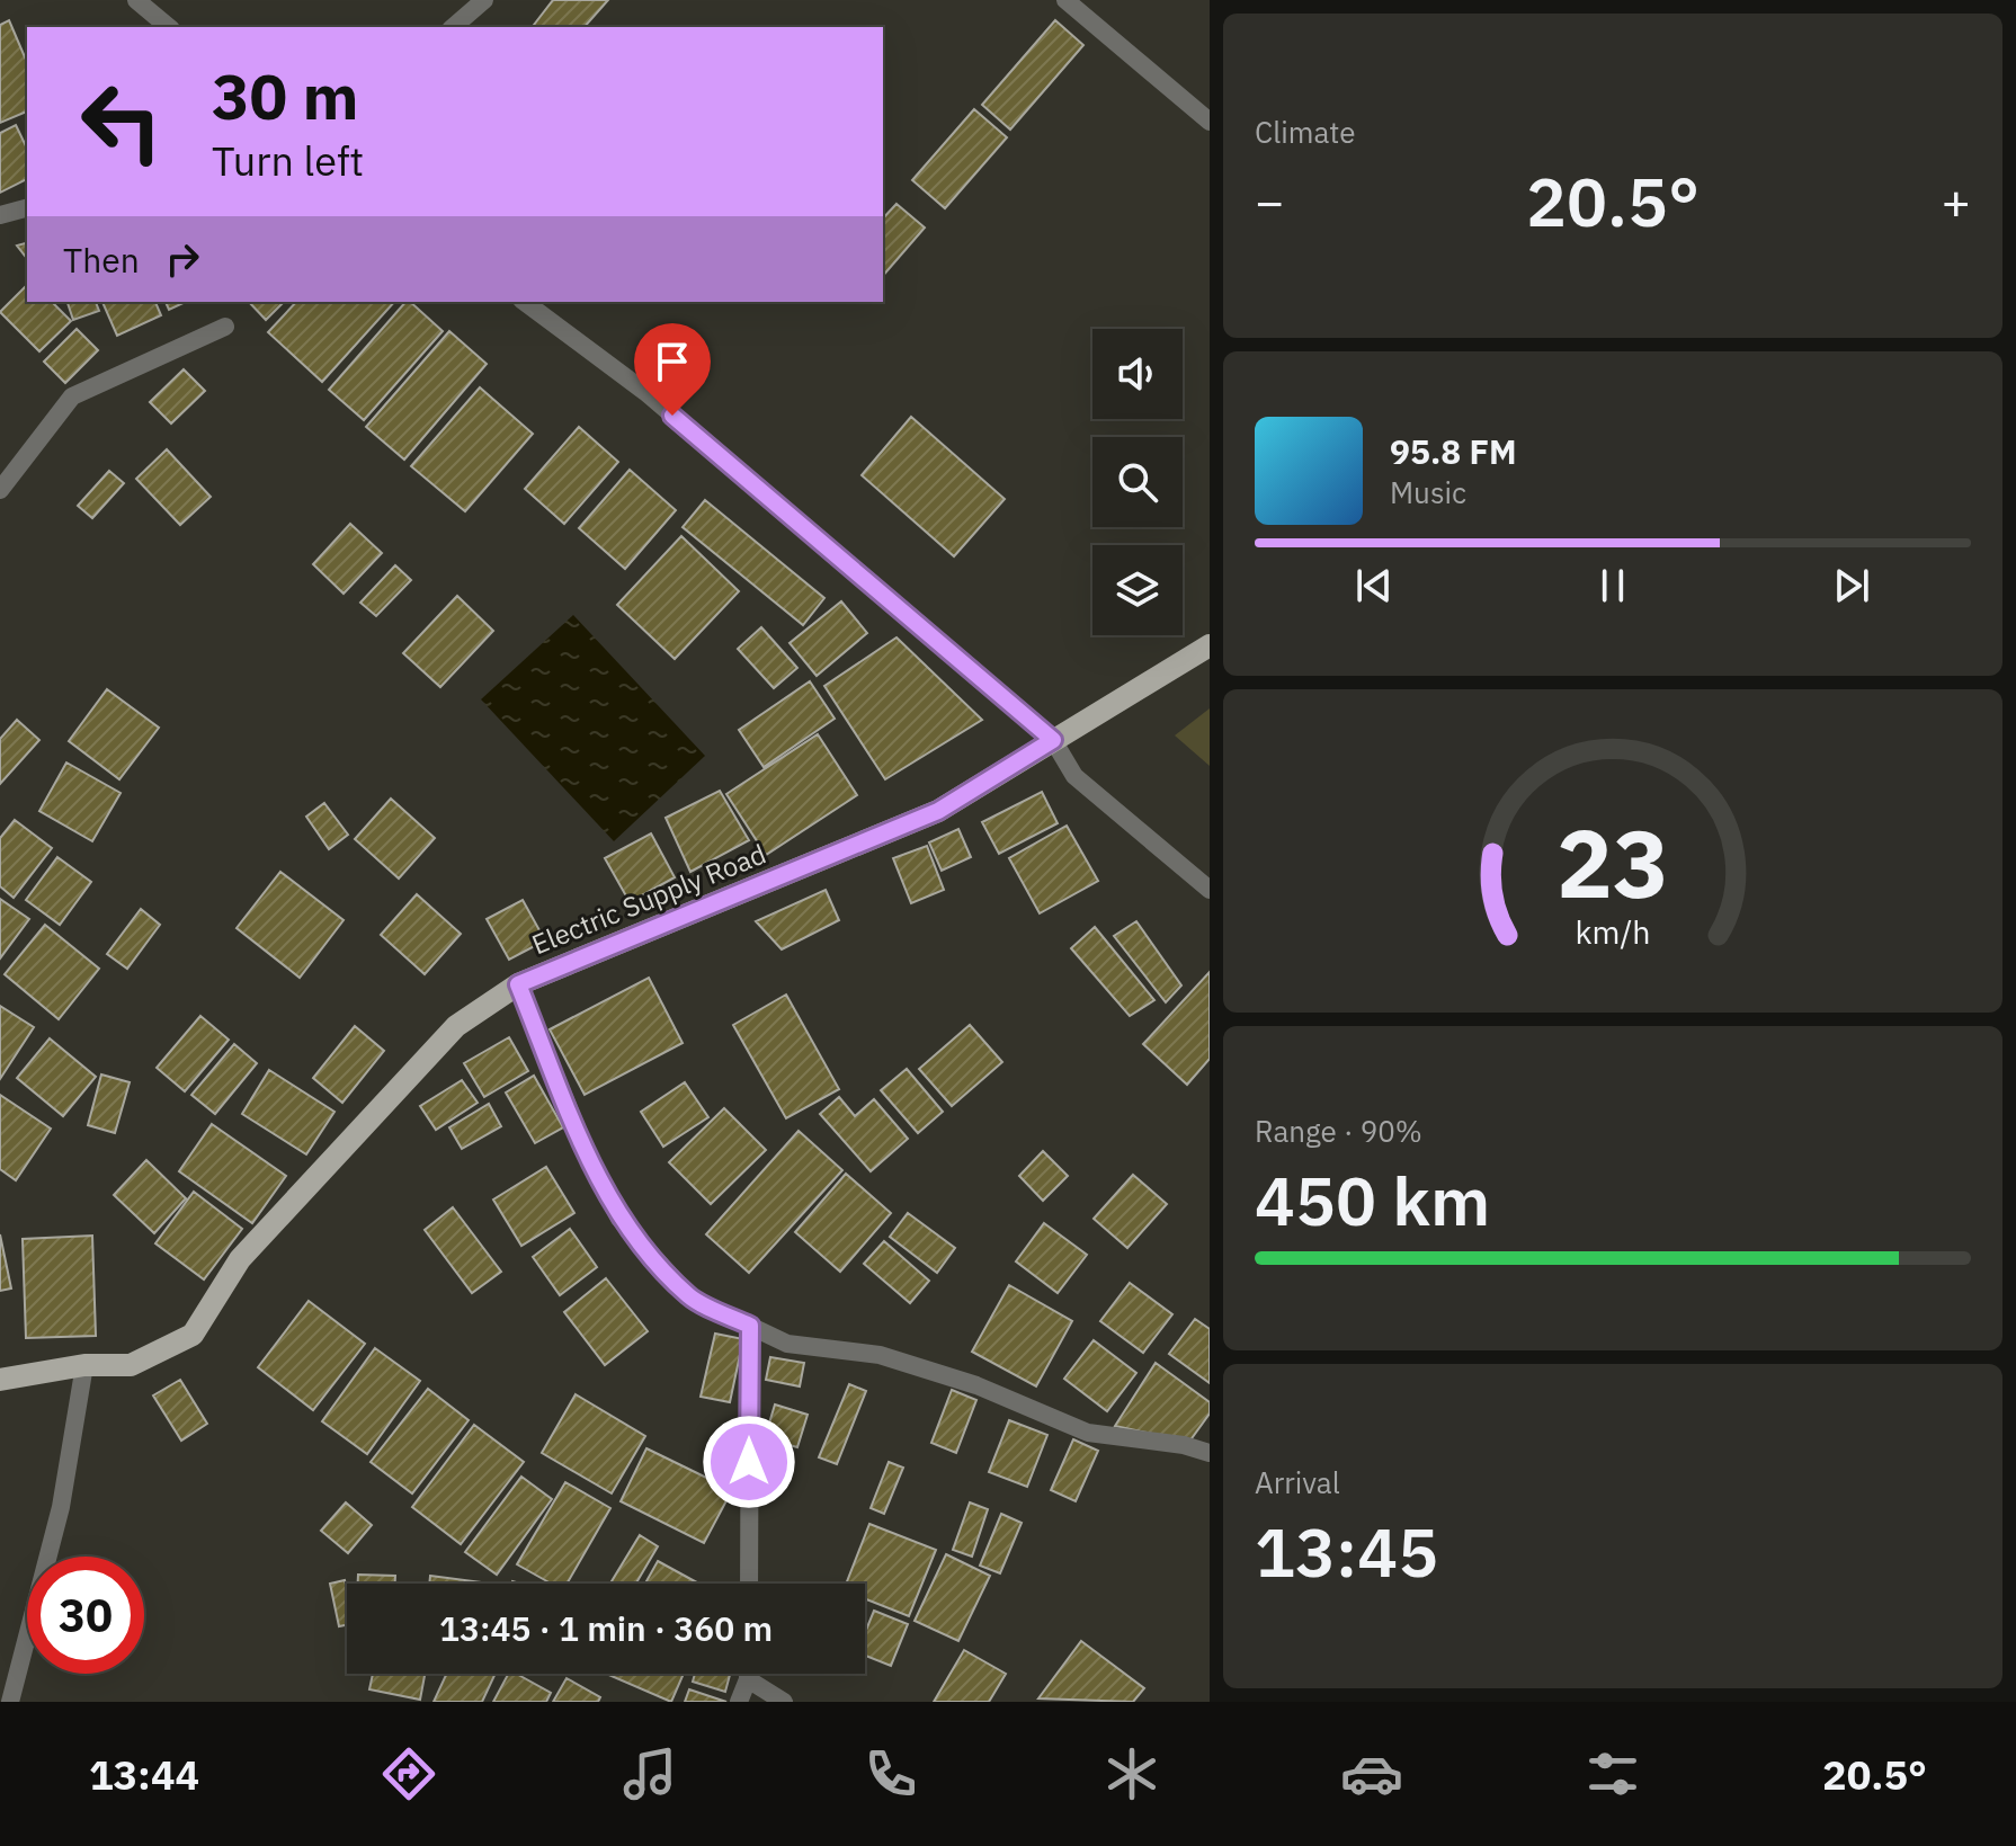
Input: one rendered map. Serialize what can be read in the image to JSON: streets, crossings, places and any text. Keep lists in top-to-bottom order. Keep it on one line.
{"streets":{"main road":["Electric Supply Road"]},"page":{"tile":["Climate",["Range · 90%","450 km"],["Arrival","13:45"]],"turn":["30 m","Turn left"],"heat":["−","20.5°","+"],"then":"Then","song":["95.8 FM","Music"],"limit":"30","trip":"13:45 · 1 min · 360 m","tabs":["13:44","20.5°"],"gauge":["23","km/h"]}}
